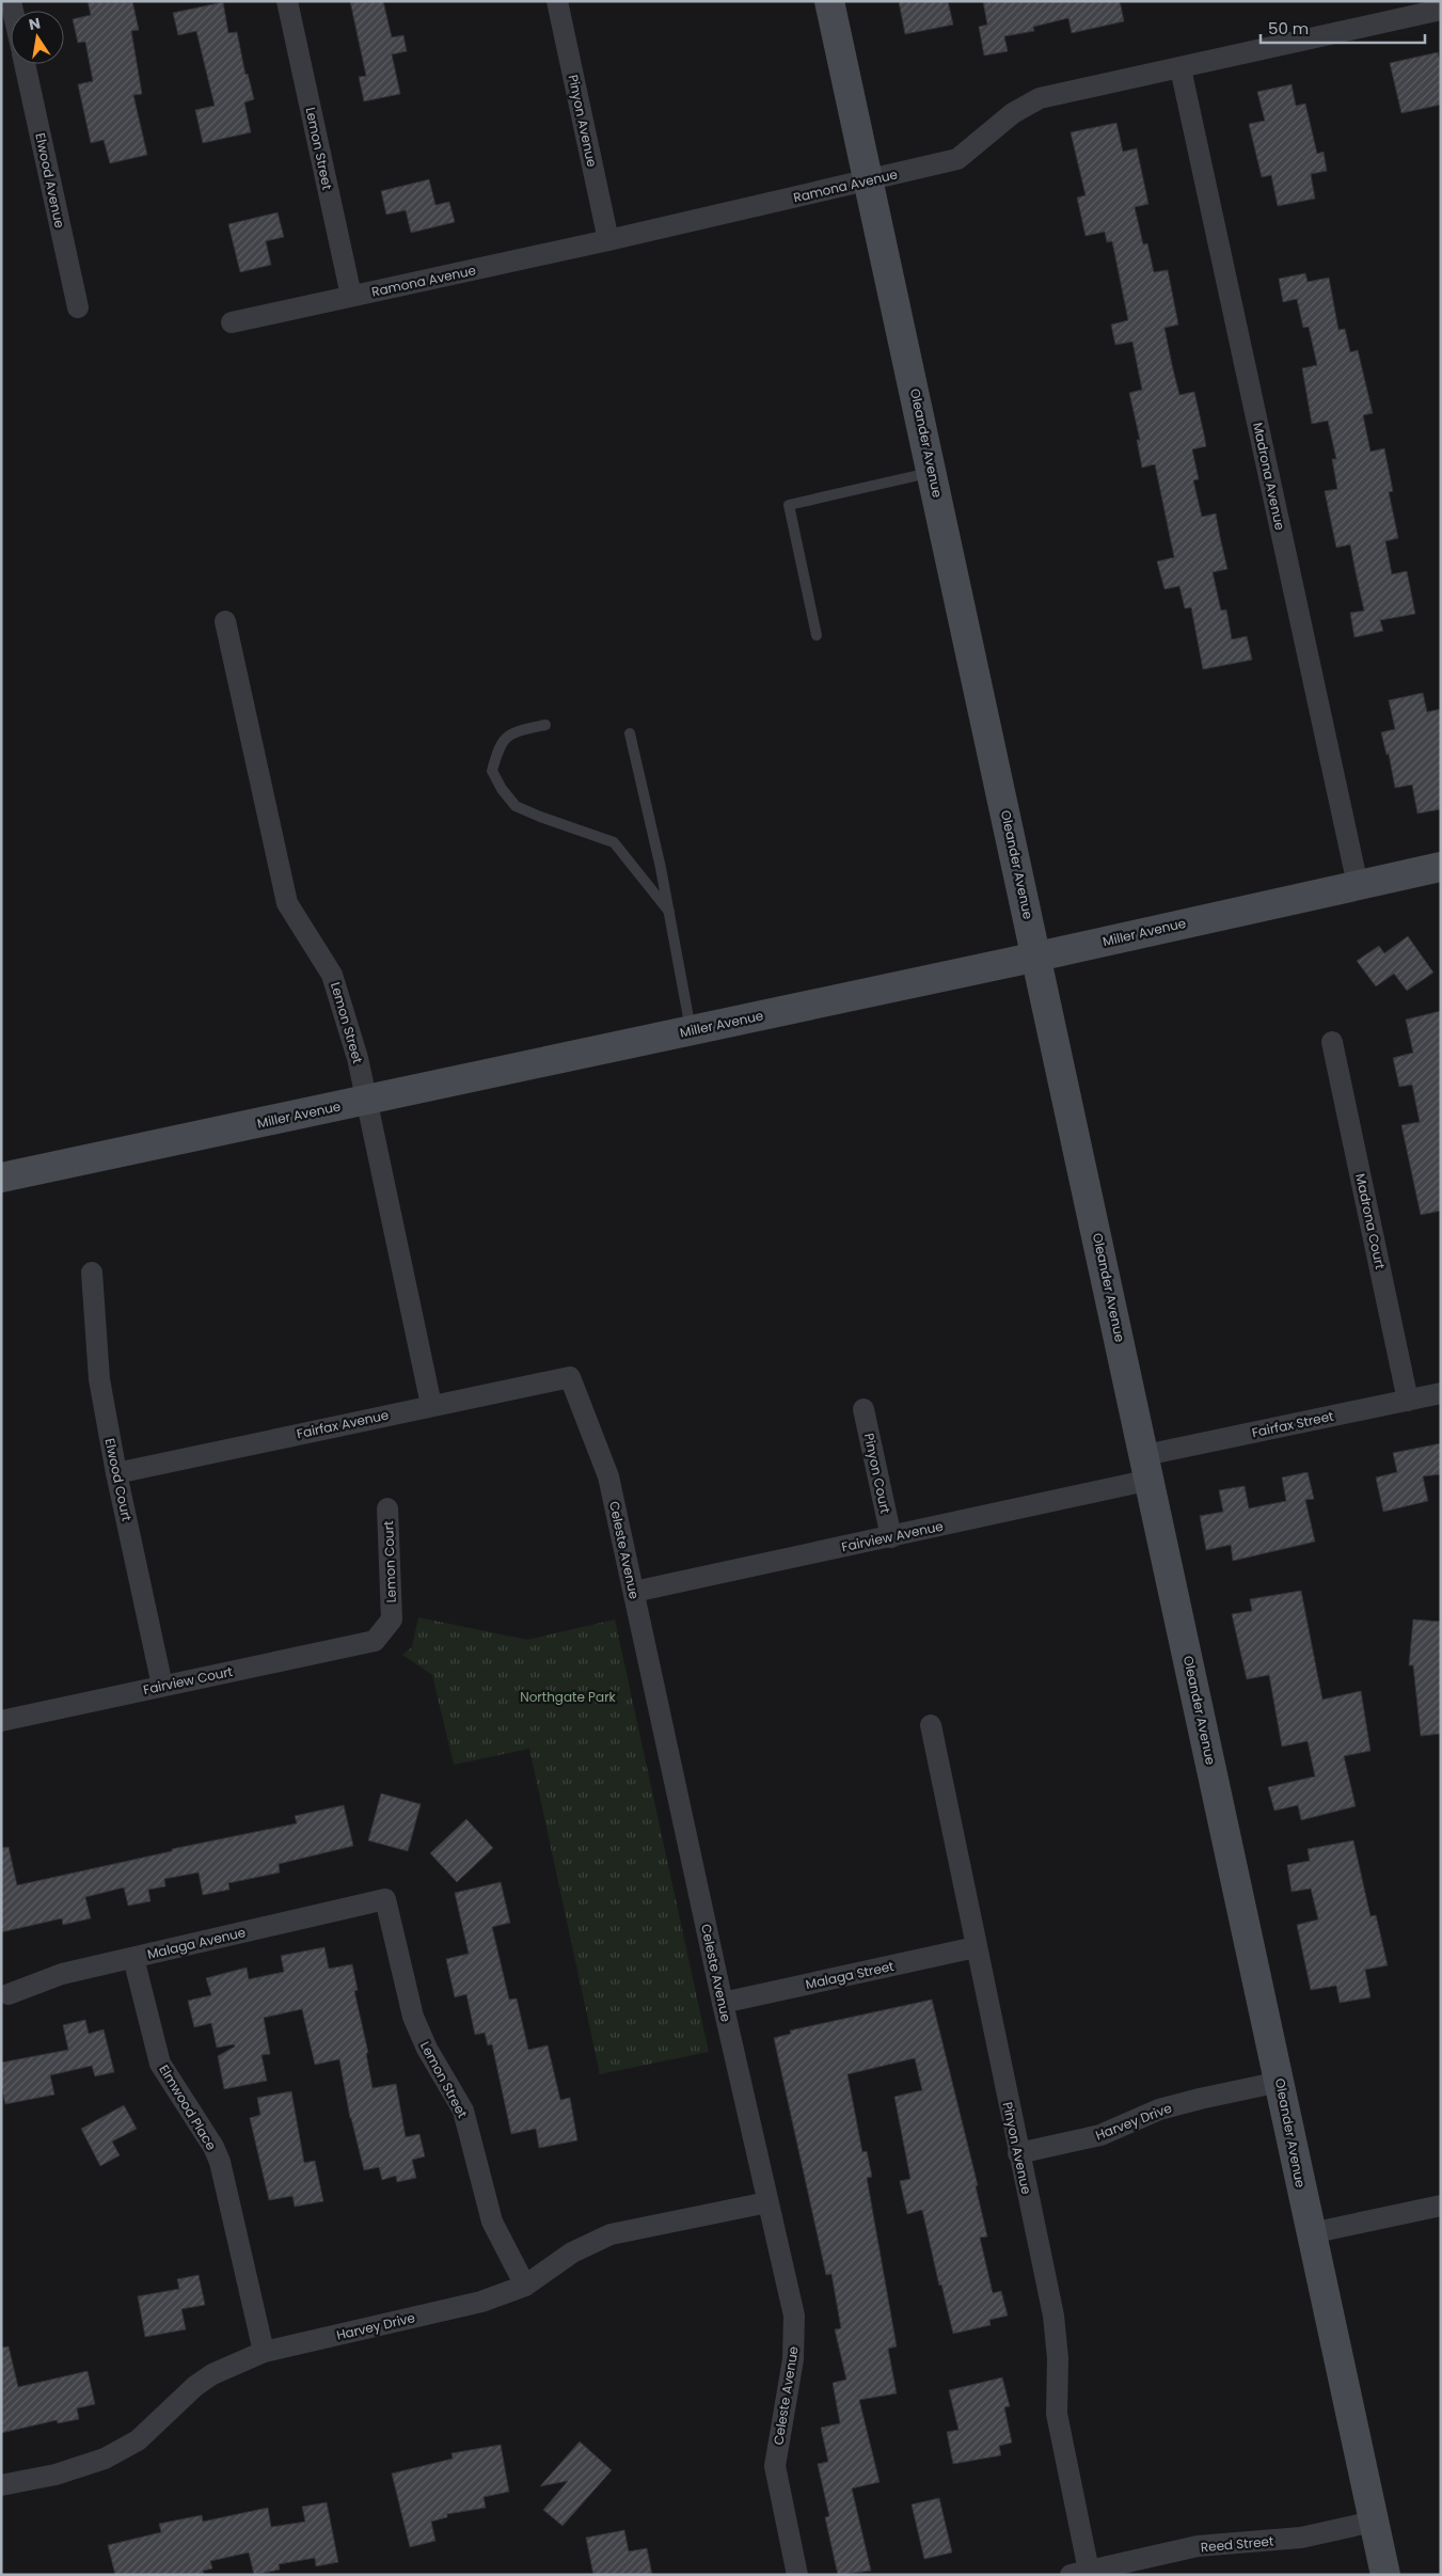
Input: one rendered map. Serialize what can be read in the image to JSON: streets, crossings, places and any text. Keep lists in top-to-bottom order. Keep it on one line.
{"streets":{"street":["Pinyon Avenue","Lemon Street","Elwood Avenue","Ramona Avenue","Oleander Avenue","Madrona Avenue","Miller Avenue","Madrona Court","Fairfax Avenue","Fairfax Street","Pinyon Court","Elwood Court","Fairview Avenue","Celeste Avenue","Lemon Court","Fairview Court","Malaga Avenue","Malaga Street","Elmwood Place","Harvey Drive","Reed Street"]},"crossings":[["Pinyon Avenue","Ramona Avenue"],["Pinyon Avenue","Malaga Street"],["Pinyon Avenue","Harvey Drive"],["Pinyon Avenue","Reed Street"],["Lemon Street","Ramona Avenue"],["Lemon Street","Miller Avenue"],["Lemon Street","Fairfax Avenue"],["Lemon Street","Malaga Avenue"],["Lemon Street","Harvey Drive"],["Ramona Avenue","Oleander Avenue"],["Ramona Avenue","Madrona Avenue"],["Oleander Avenue","Miller Avenue"],["Oleander Avenue","Fairfax Street"],["Oleander Avenue","Fairview Avenue"],["Oleander Avenue","Harvey Drive"],["Oleander Avenue","Reed Street"],["Madrona Avenue","Miller Avenue"],["Madrona Court","Fairfax Street"],["Fairfax Avenue","Elwood Court"],["Fairfax Avenue","Celeste Avenue"],["Fairfax Street","Fairview Avenue"],["Pinyon Court","Fairview Avenue"],["Elwood Court","Fairview Court"],["Fairview Avenue","Celeste Avenue"],["Celeste Avenue","Malaga Street"],["Celeste Avenue","Harvey Drive"],["Lemon Court","Fairview Court"],["Malaga Avenue","Elmwood Place"],["Elmwood Place","Harvey Drive"]],"parks":["Northgate Park"],"scale_bar":"50 m","north":"top"}
